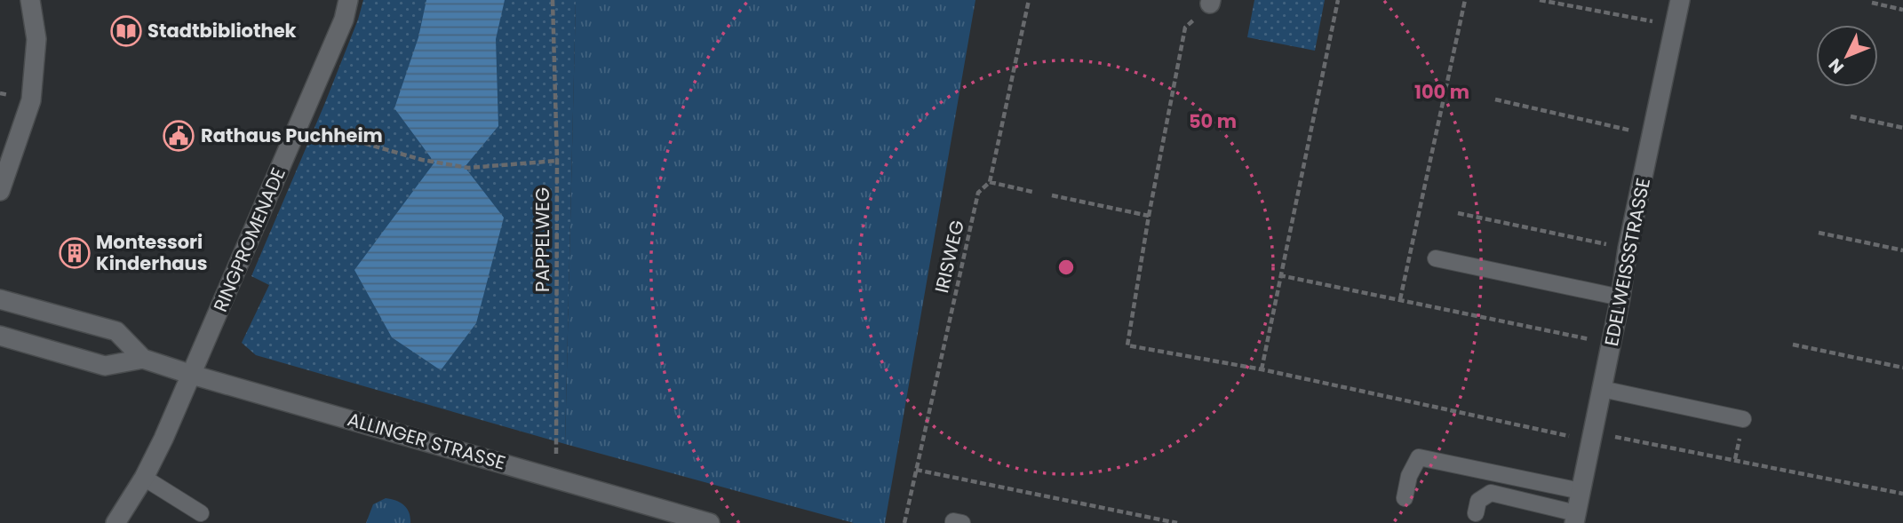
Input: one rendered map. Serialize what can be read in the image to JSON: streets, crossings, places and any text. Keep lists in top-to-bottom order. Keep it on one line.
{"streets":{"street":["RINGPROMENADE","EDELWEISSSTRASSE","ALLINGER STRASSE"],"path":["PAPPELWEG","IRISWEG"]},"crossings":[["RINGPROMENADE","ALLINGER STRASSE"],["PAPPELWEG","ALLINGER STRASSE"]],"places":{"library":["Stadtbibliothek"],"public building":["Rathaus Puchheim"],"building":["Montessori Kinderhaus"]},"north":"bottom left","rings":["100 m","50 m"]}
